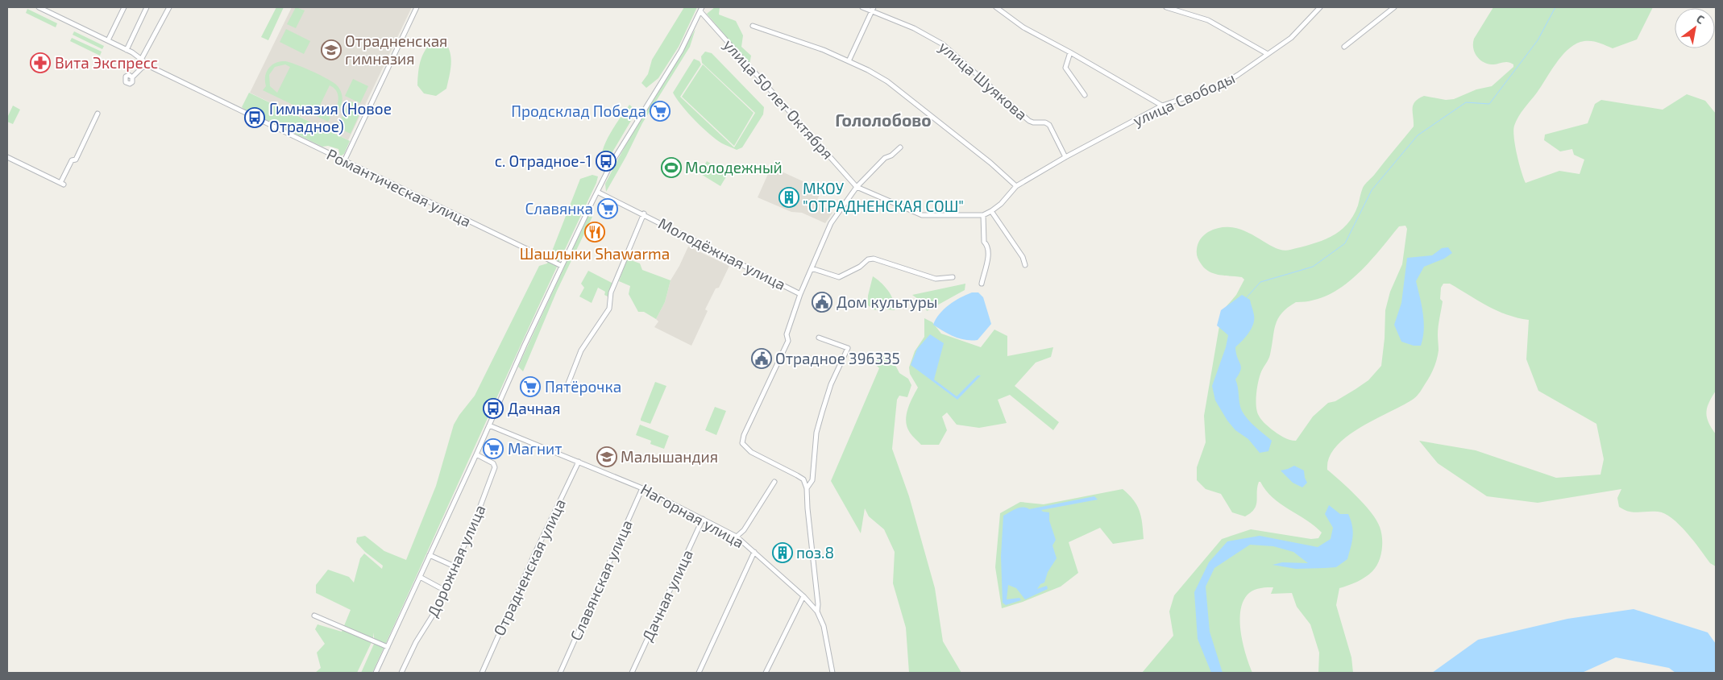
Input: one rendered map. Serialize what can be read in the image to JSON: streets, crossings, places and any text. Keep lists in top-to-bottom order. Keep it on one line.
{"streets":{"street":["улица Шуякова","улица 50 лет Октября","улица Свободы","Романтическая улица","Молодёжная улица","Нагорная улица","Дорожная улица","Отрадненская улица","Славянская улица","Дачная улица"]},"crossings":[["улица Шуякова","улица Свободы"],["улица 50 лет Октября","улица Свободы"],["Нагорная улица","Отрадненская улица"],["Нагорная улица","Славянская улица"],["Нагорная улица","Дачная улица"]],"districts":["Гололобово"],"places":{"school or university":["Отрадненская гимназия","Малышандия"],"pharmacy":["Вита Экспресс"],"supermarket":["Продсклад Победа","Славянка","Пятёрочка","Магнит"],"bus stop":["Гимназия (Новое Отрадное)","с. Отрадное-1","Дачная"],"sports":["Молодежный"],"building":["МКОУ \"ОТРАДНЕНСКАЯ СОШ\"","поз.8"],"restaurant":["Шашлыки Shawarma"],"public building":["Дом культуры","Отрадное 396335"]},"north":"top right"}
